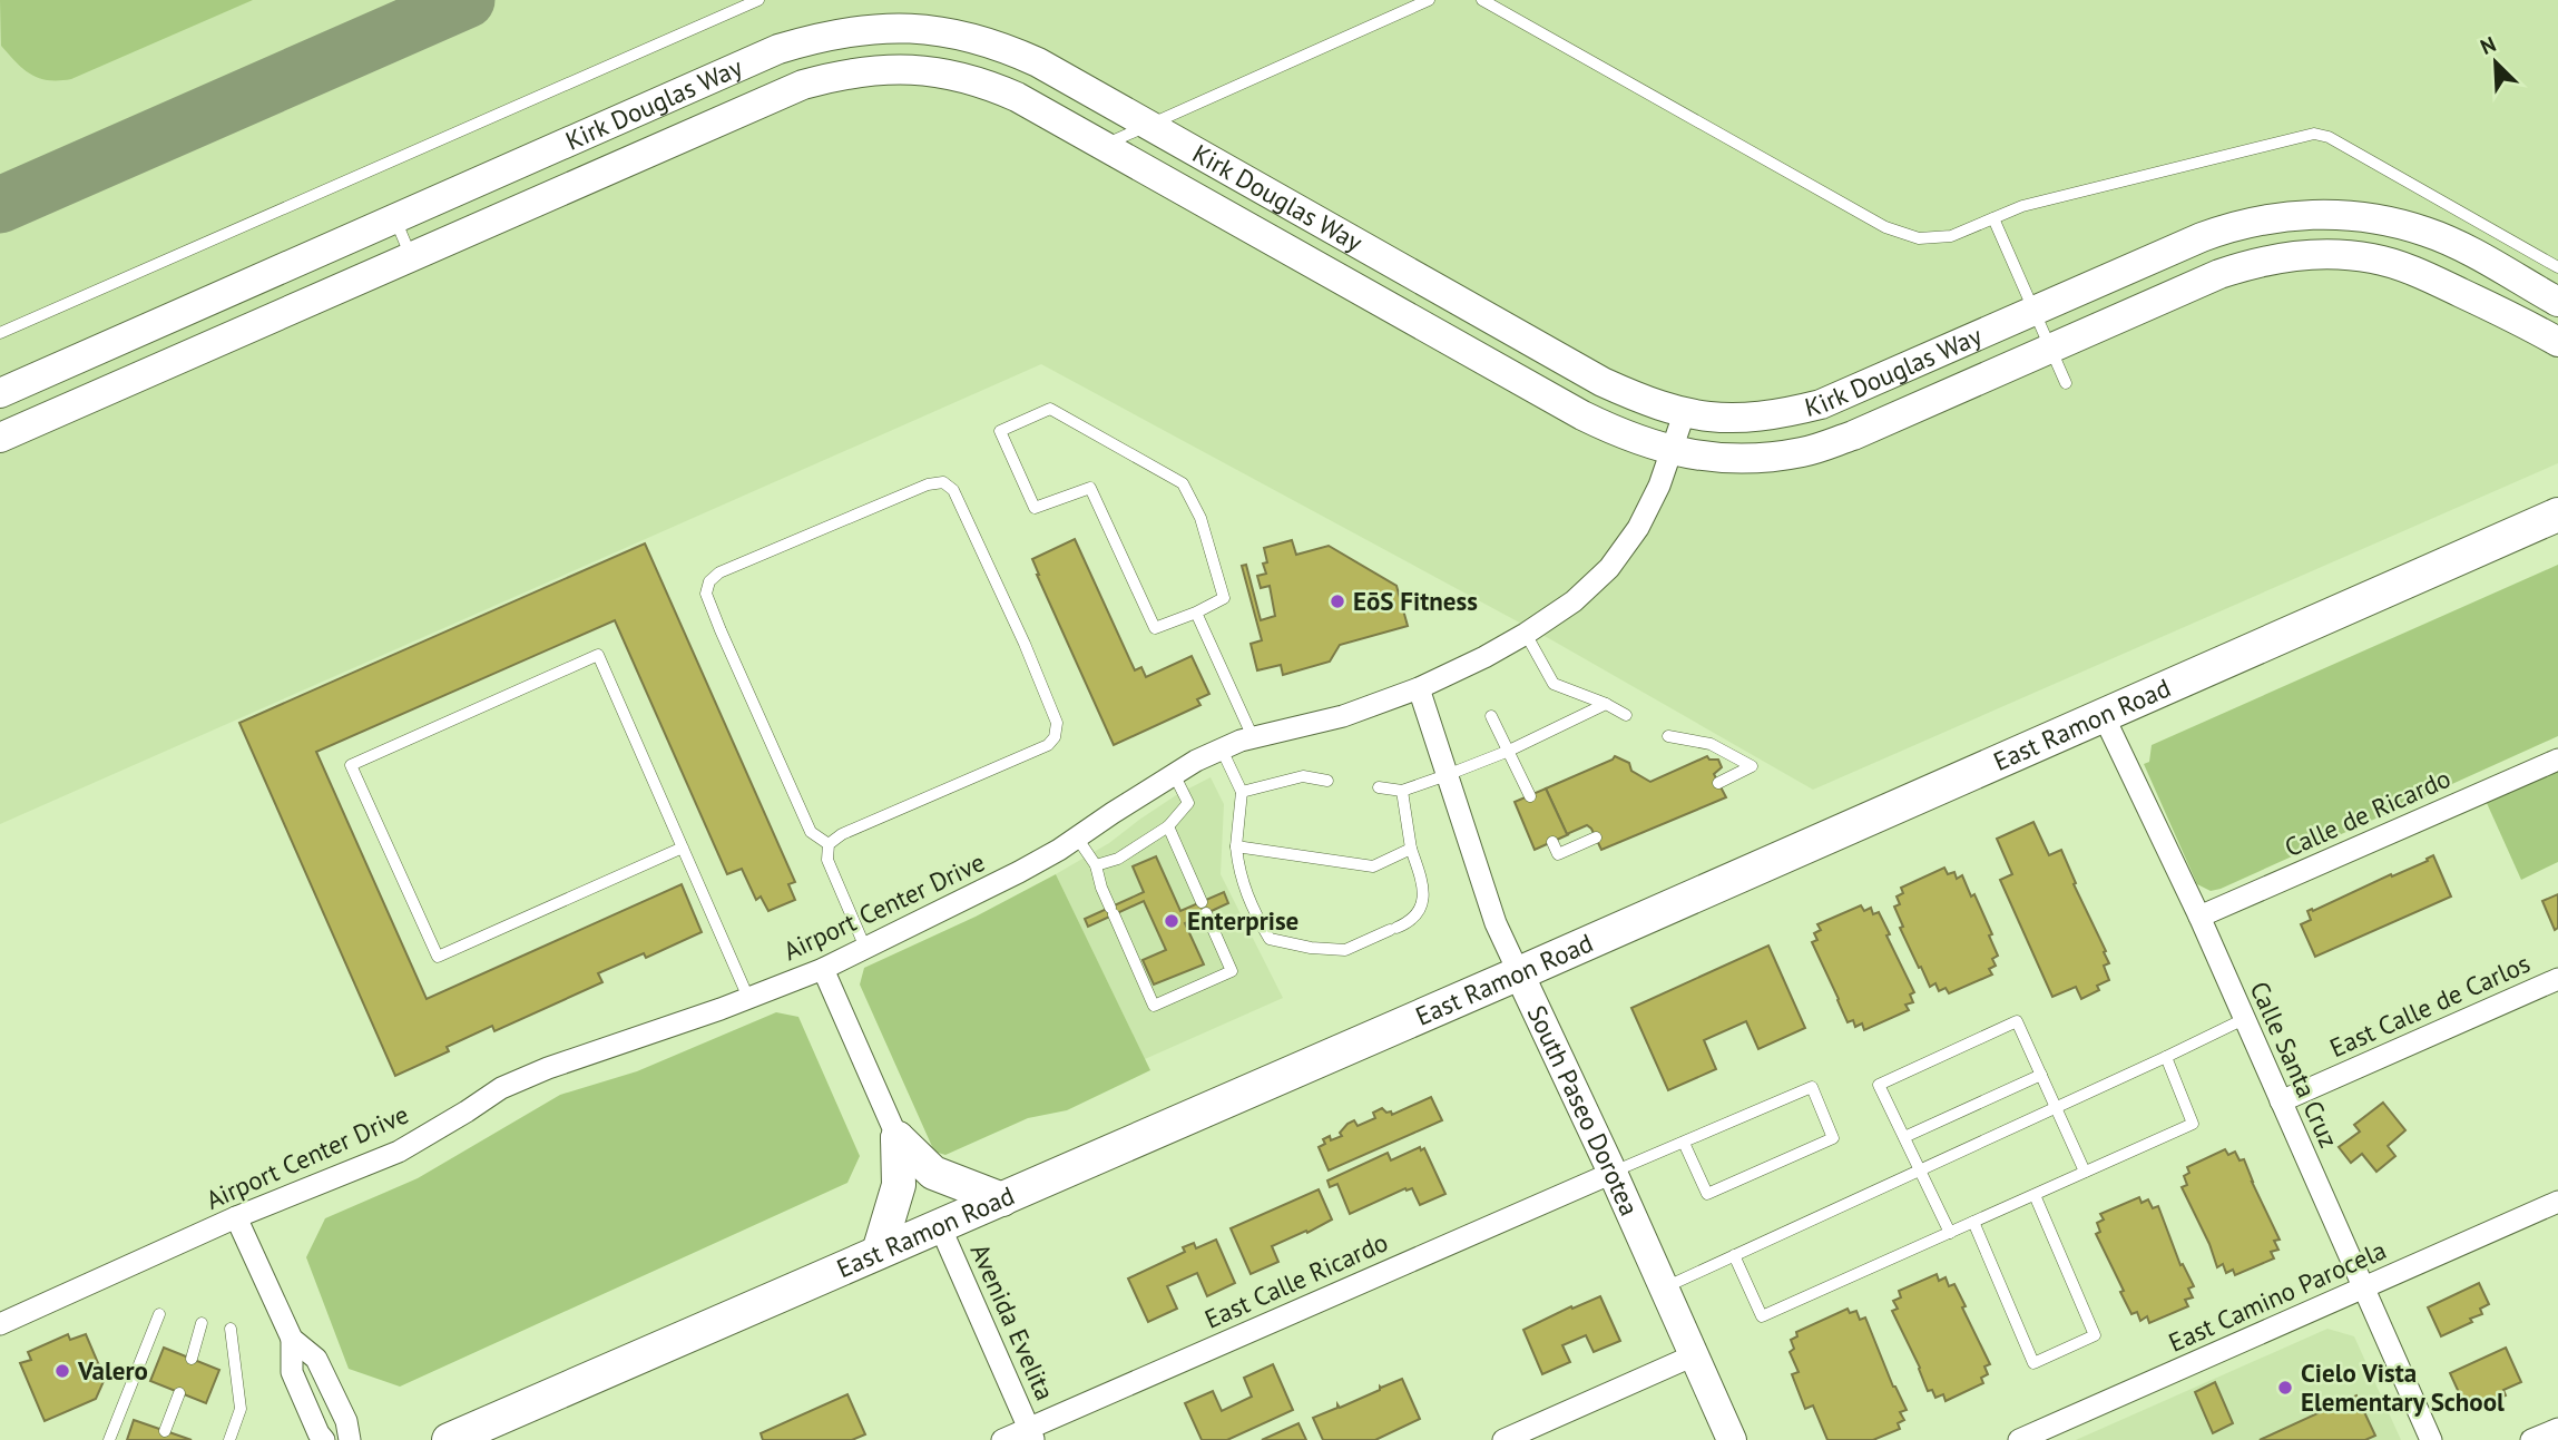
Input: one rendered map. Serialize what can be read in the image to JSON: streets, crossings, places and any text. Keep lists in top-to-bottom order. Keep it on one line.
{"streets":{"main road":["East Ramon Road"],"street":["Kirk Douglas Way","Calle de Ricardo","Airport Center Drive","East Calle de Carlos","Calle Santa Cruz","South Paseo Dorotea","East Calle Ricardo","East Camino Parocela","Avenida Evelita"]},"crossings":[["Kirk Douglas Way","Airport Center Drive"],["East Ramon Road","Calle Santa Cruz"],["East Ramon Road","South Paseo Dorotea"],["East Ramon Road","Avenida Evelita"],["Calle de Ricardo","Calle Santa Cruz"],["Airport Center Drive","South Paseo Dorotea"],["East Calle de Carlos","Calle Santa Cruz"],["Calle Santa Cruz","East Camino Parocela"],["South Paseo Dorotea","East Calle Ricardo"],["East Calle Ricardo","Avenida Evelita"]],"places":["EōS Fitness","Enterprise","Valero","Cielo Vista Elementary School"],"north":"top left"}
